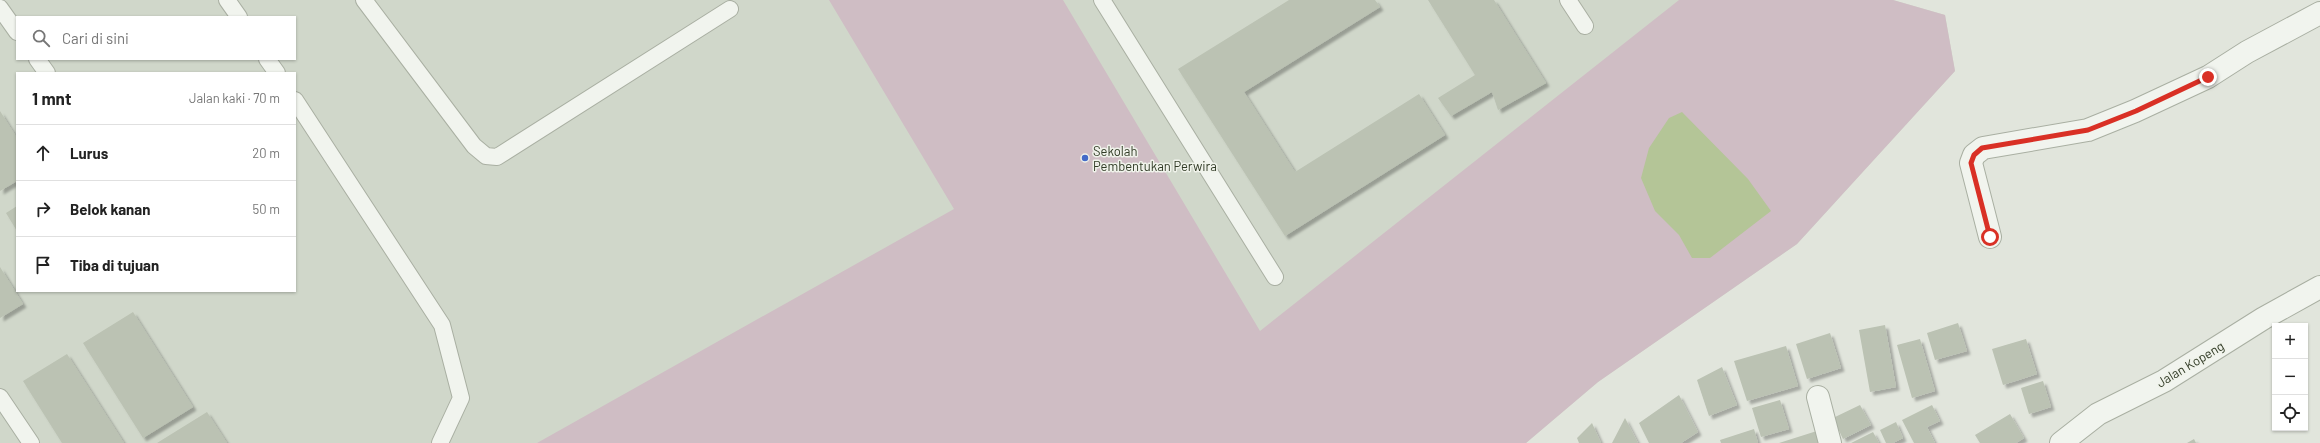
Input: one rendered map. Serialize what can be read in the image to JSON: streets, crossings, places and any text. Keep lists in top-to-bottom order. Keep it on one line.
{"streets":{"street":["Jalan Kopeng"]},"places":["Sekolah Pembentukan Perwira"],"page":{"search":"Cari di sini","heading":["1 mnt","Jalan kaki · 70 m"],"list":[["Lurus","20 m"],["Belok kanan","50 m"],"Tiba di tujuan"],"map_buttons":["+","−"]}}
